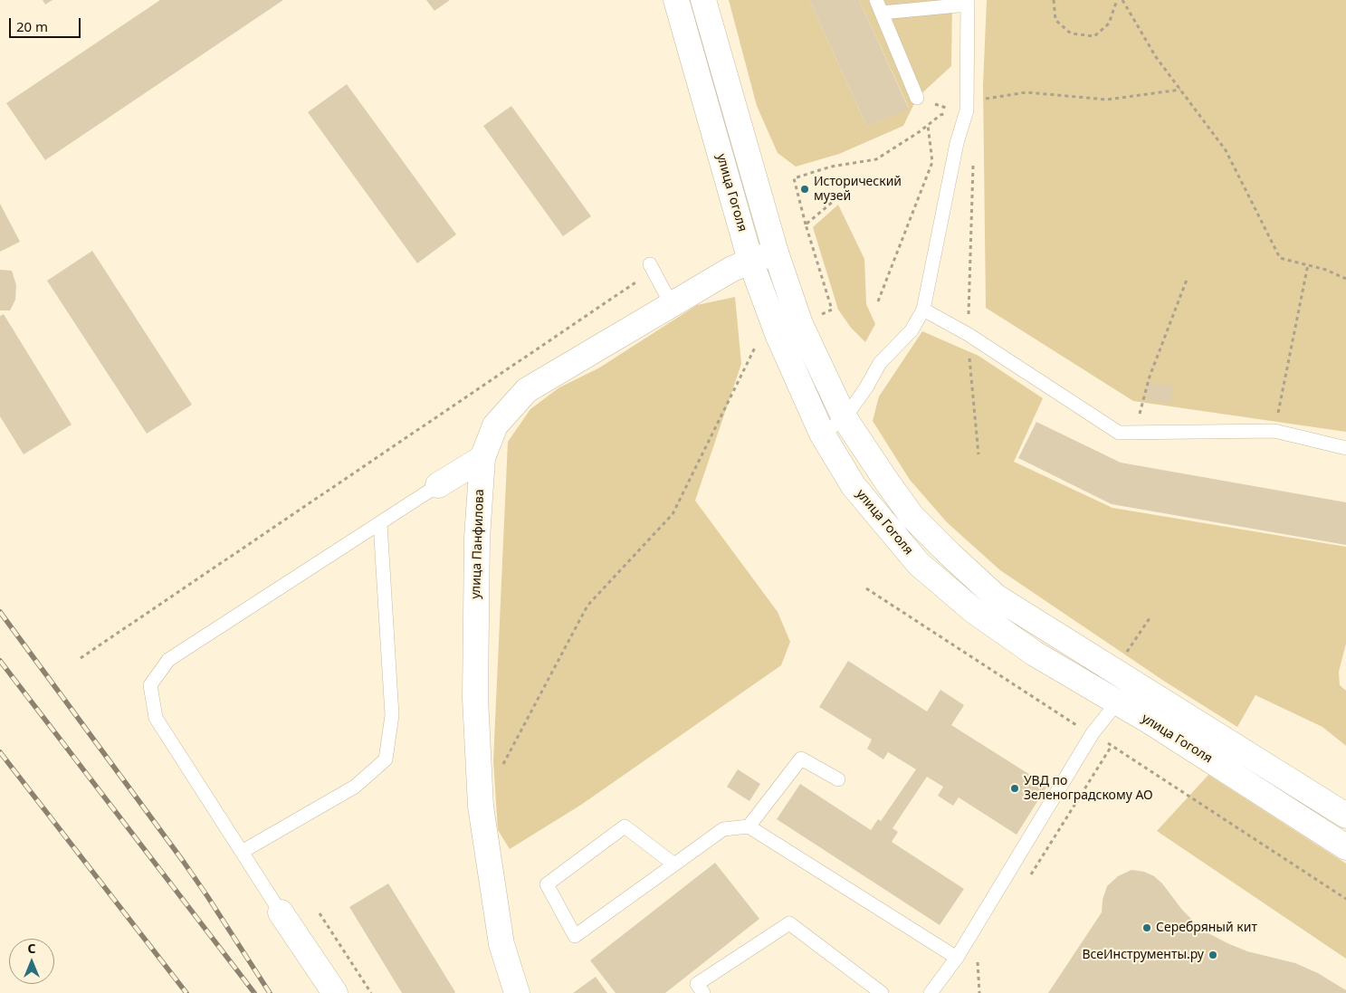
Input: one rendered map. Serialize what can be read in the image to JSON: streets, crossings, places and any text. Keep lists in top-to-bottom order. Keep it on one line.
{"streets":{"street":["улица Гоголя","улица Панфилова"]},"crossings":[["улица Гоголя","улица Панфилова"]],"places":["Исторический музей","УВД по Зеленоградскому АО","Серебряный кит","ВсеИнструменты.ру"],"scale_bar":"20 m","north":"top"}
